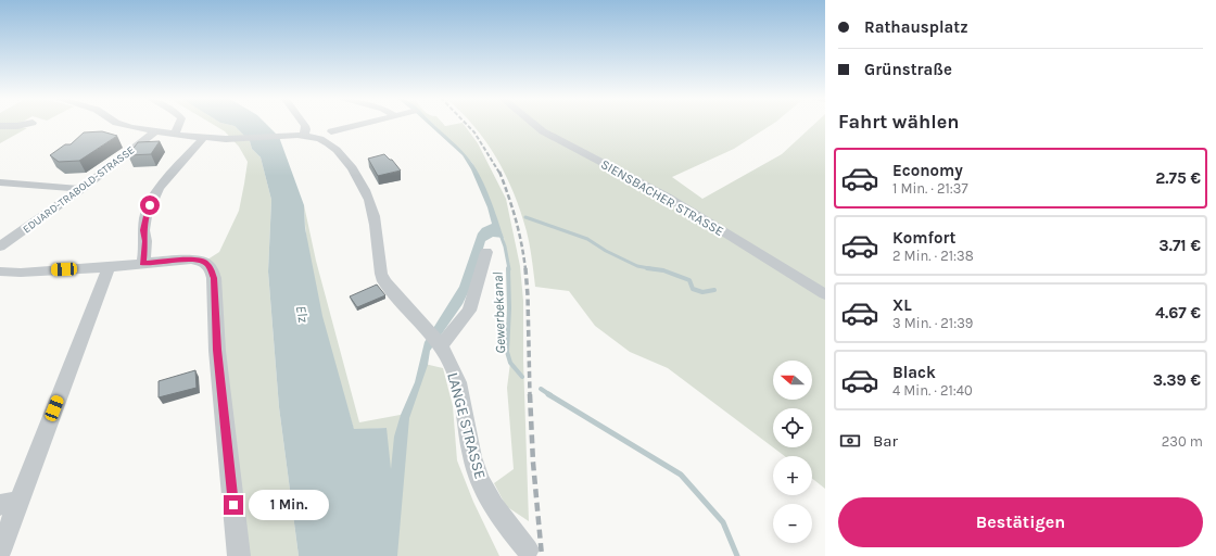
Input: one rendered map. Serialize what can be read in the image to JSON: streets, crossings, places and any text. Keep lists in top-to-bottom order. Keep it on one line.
{"streets":{"street":["EDUARD-TRABOLD-STRASSE","SIENSBACHER STRASSE","LANGE STRASSE"]},"crossings":[["EDUARD-TRABOLD-STRASSE","LANGE STRASSE"]],"water":["Gewerbekanal","Elz"],"north":"left","page":{"banner":["Rathausplatz","Grünstraße"],"heading":"Fahrt wählen","list":[{"name":"Economy","note":"1 Min. · 21:37","value":"2.75 €"},{"name":"Komfort","note":"2 Min. · 21:38","value":"3.71 €"},{"name":"XL","note":"3 Min. · 21:39","value":"4.67 €"},{"name":"Black","note":"4 Min. · 21:40","value":"3.39 €"}],"map_buttons":["+","−"],"pay":["Bar","230 m"],"buttons":"Bestätigen","bubble":"1 Min."}}
